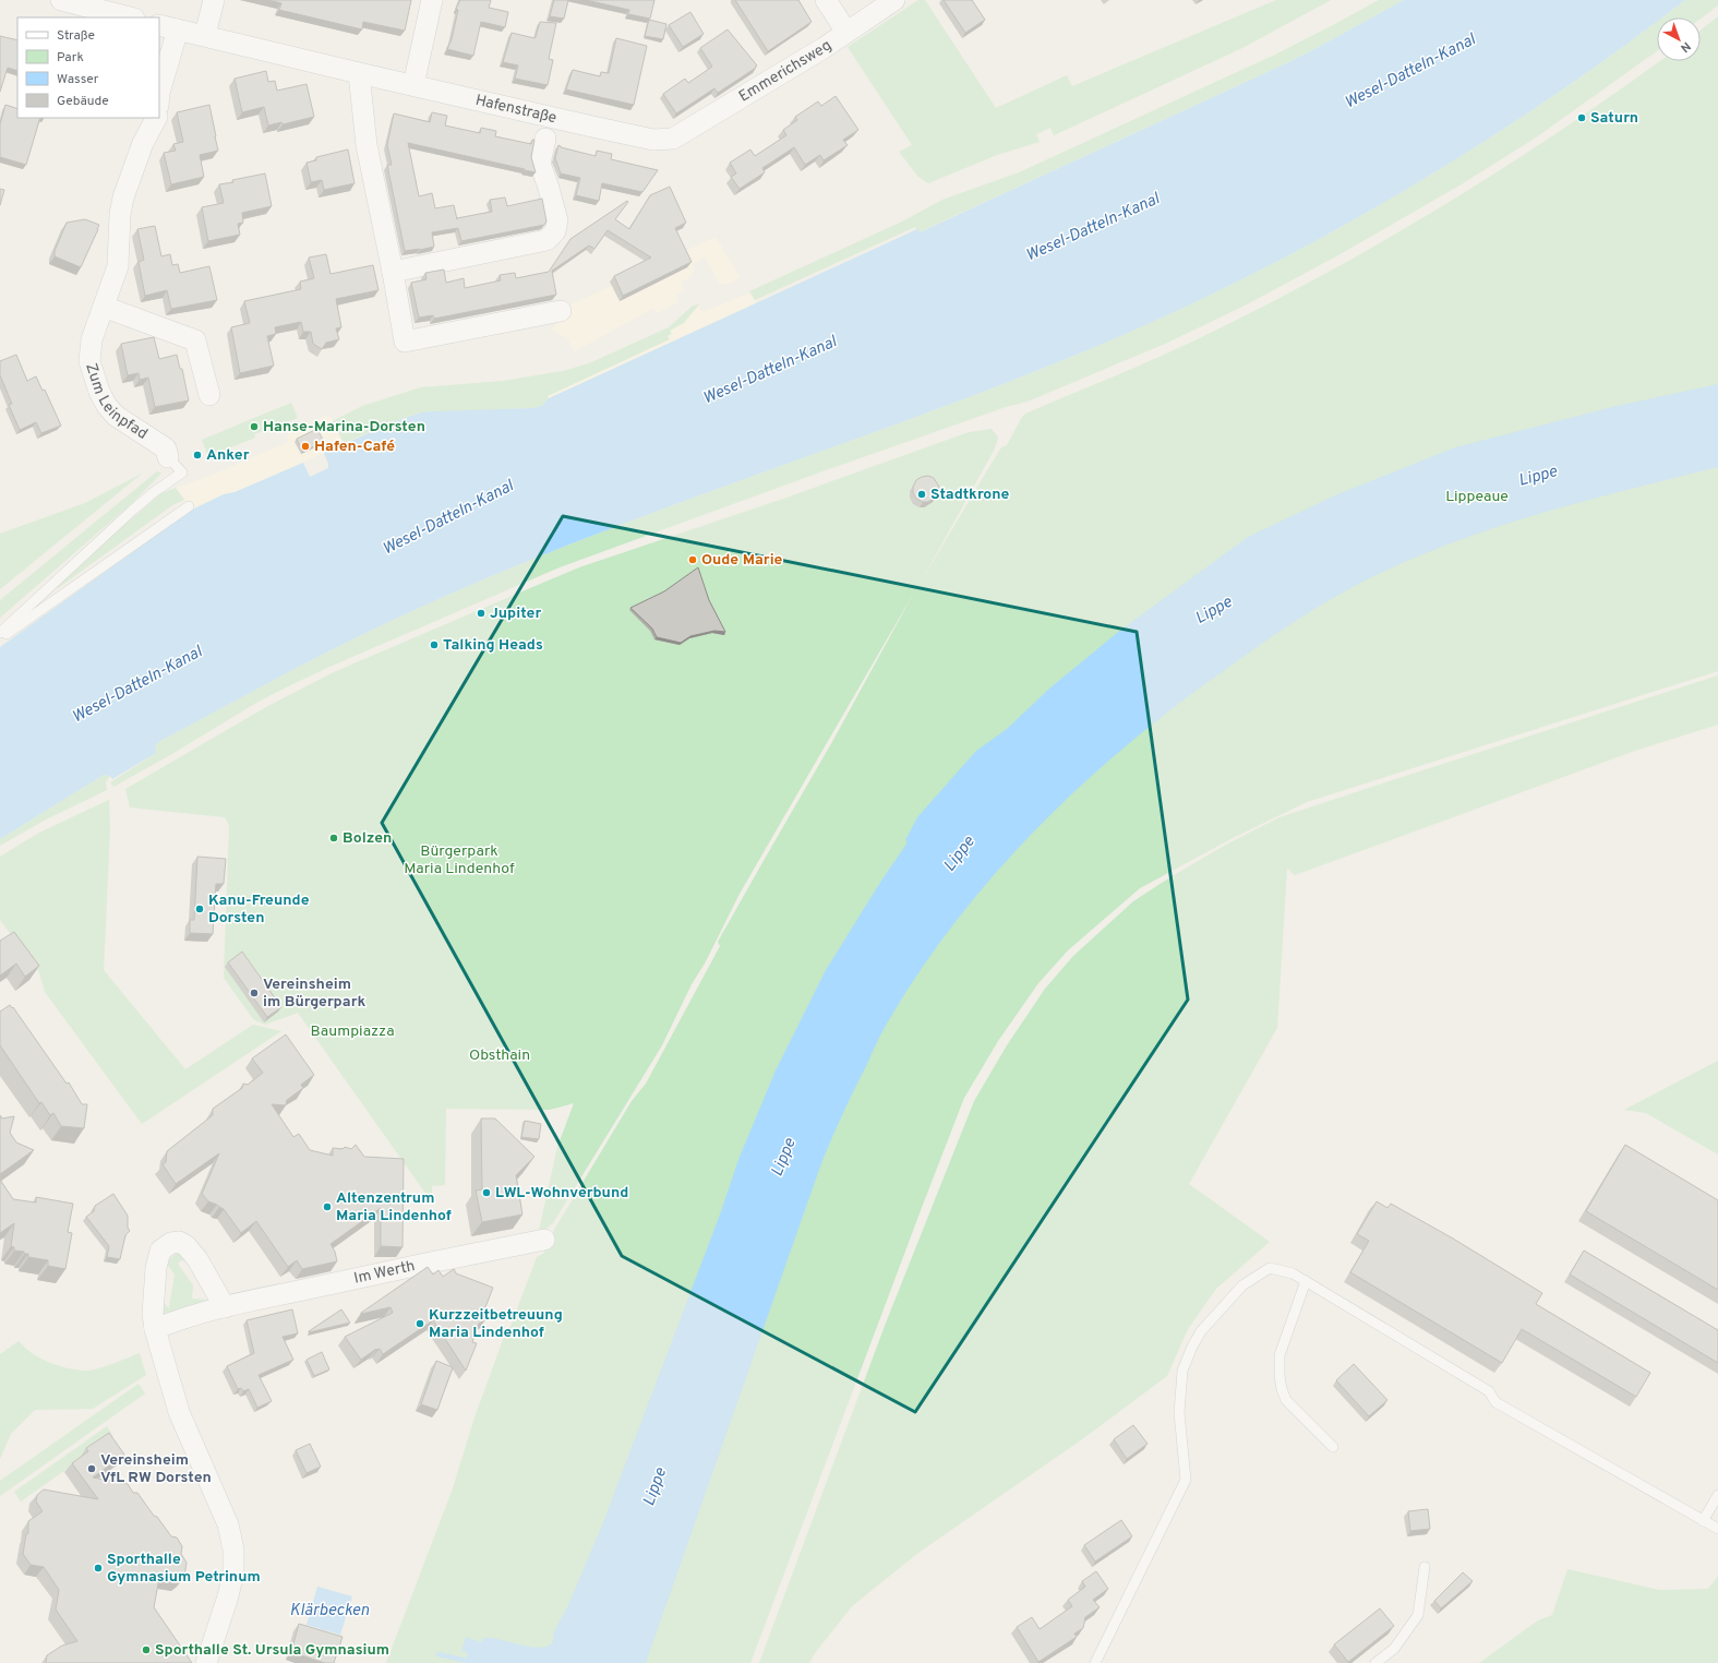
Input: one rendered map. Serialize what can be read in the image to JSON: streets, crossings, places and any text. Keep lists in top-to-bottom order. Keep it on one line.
{"streets":{"street":["Emmerichsweg","Hafenstraße","Zum Leinpfad","Im Werth"]},"crossings":[["Emmerichsweg","Hafenstraße"]],"water":["Wesel-Datteln-Kanal","Lippe","Klärbecken"],"parks":["Lippeaue","Bürgerpark Maria Lindenhof","Baumpiazza","Obsthain"],"places":["Saturn","Hanse-Marina-Dorsten","Hafen-Café","Anker","Stadtkrone","Oude Marie","Jupiter","Talking Heads","Bolzen","Kanu-Freunde Dorsten","Vereinsheim im Bürgerpark","LWL-Wohnverbund","Altenzentrum Maria Lindenhof","Kurzzeitbetreuung Maria Lindenhof","Vereinsheim VfL RW Dorsten","Sporthalle Gymnasium Petrinum","Sporthalle St. Ursula Gymnasium"],"legend":["Straße","Park","Wasser","Gebäude"],"north":"bottom right"}
